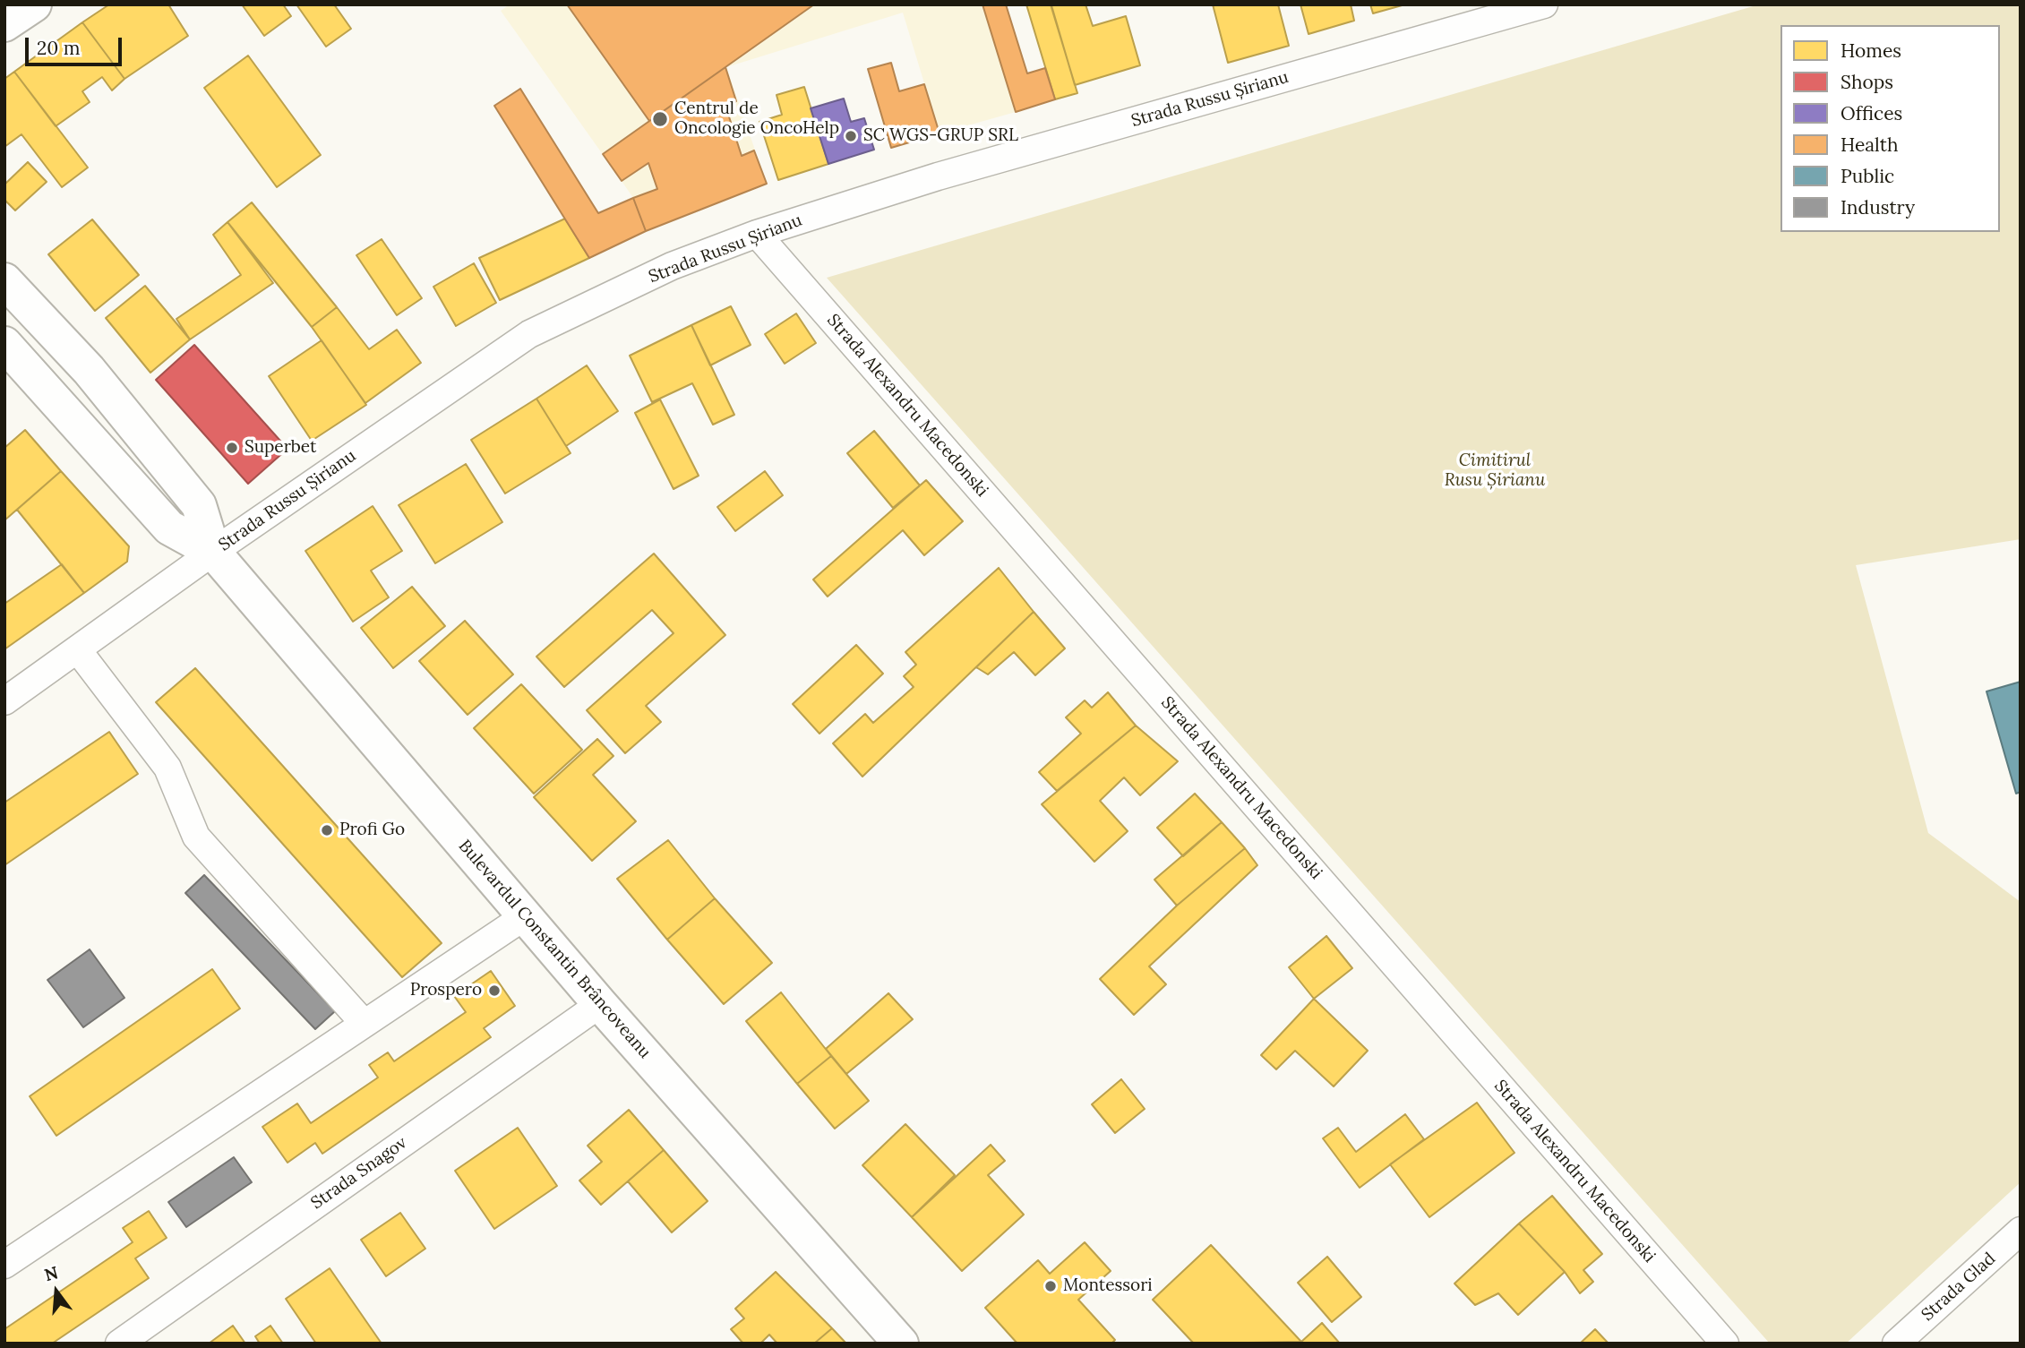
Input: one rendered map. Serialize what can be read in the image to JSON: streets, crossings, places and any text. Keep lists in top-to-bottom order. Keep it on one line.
{"streets":{"main road":["Bulevardul Constantin Brâncoveanu"],"street":["Strada Russu Șirianu","Strada Alexandru Macedonski","Strada Snagov","Strada Glad"]},"crossings":[["Strada Russu Șirianu","Strada Alexandru Macedonski"],["Strada Russu Șirianu","Bulevardul Constantin Brâncoveanu"],["Bulevardul Constantin Brâncoveanu","Strada Snagov"]],"parks":["Cimitirul Rusu Șirianu"],"places":["Centrul de Oncologie OncoHelp","SC WGS-GRUP SRL","Superbet","Profi Go","Prospero","Montessori"],"legend":["Homes","Shops","Offices","Health","Public","Industry"],"scale_bar":"20 m","north":"top"}
